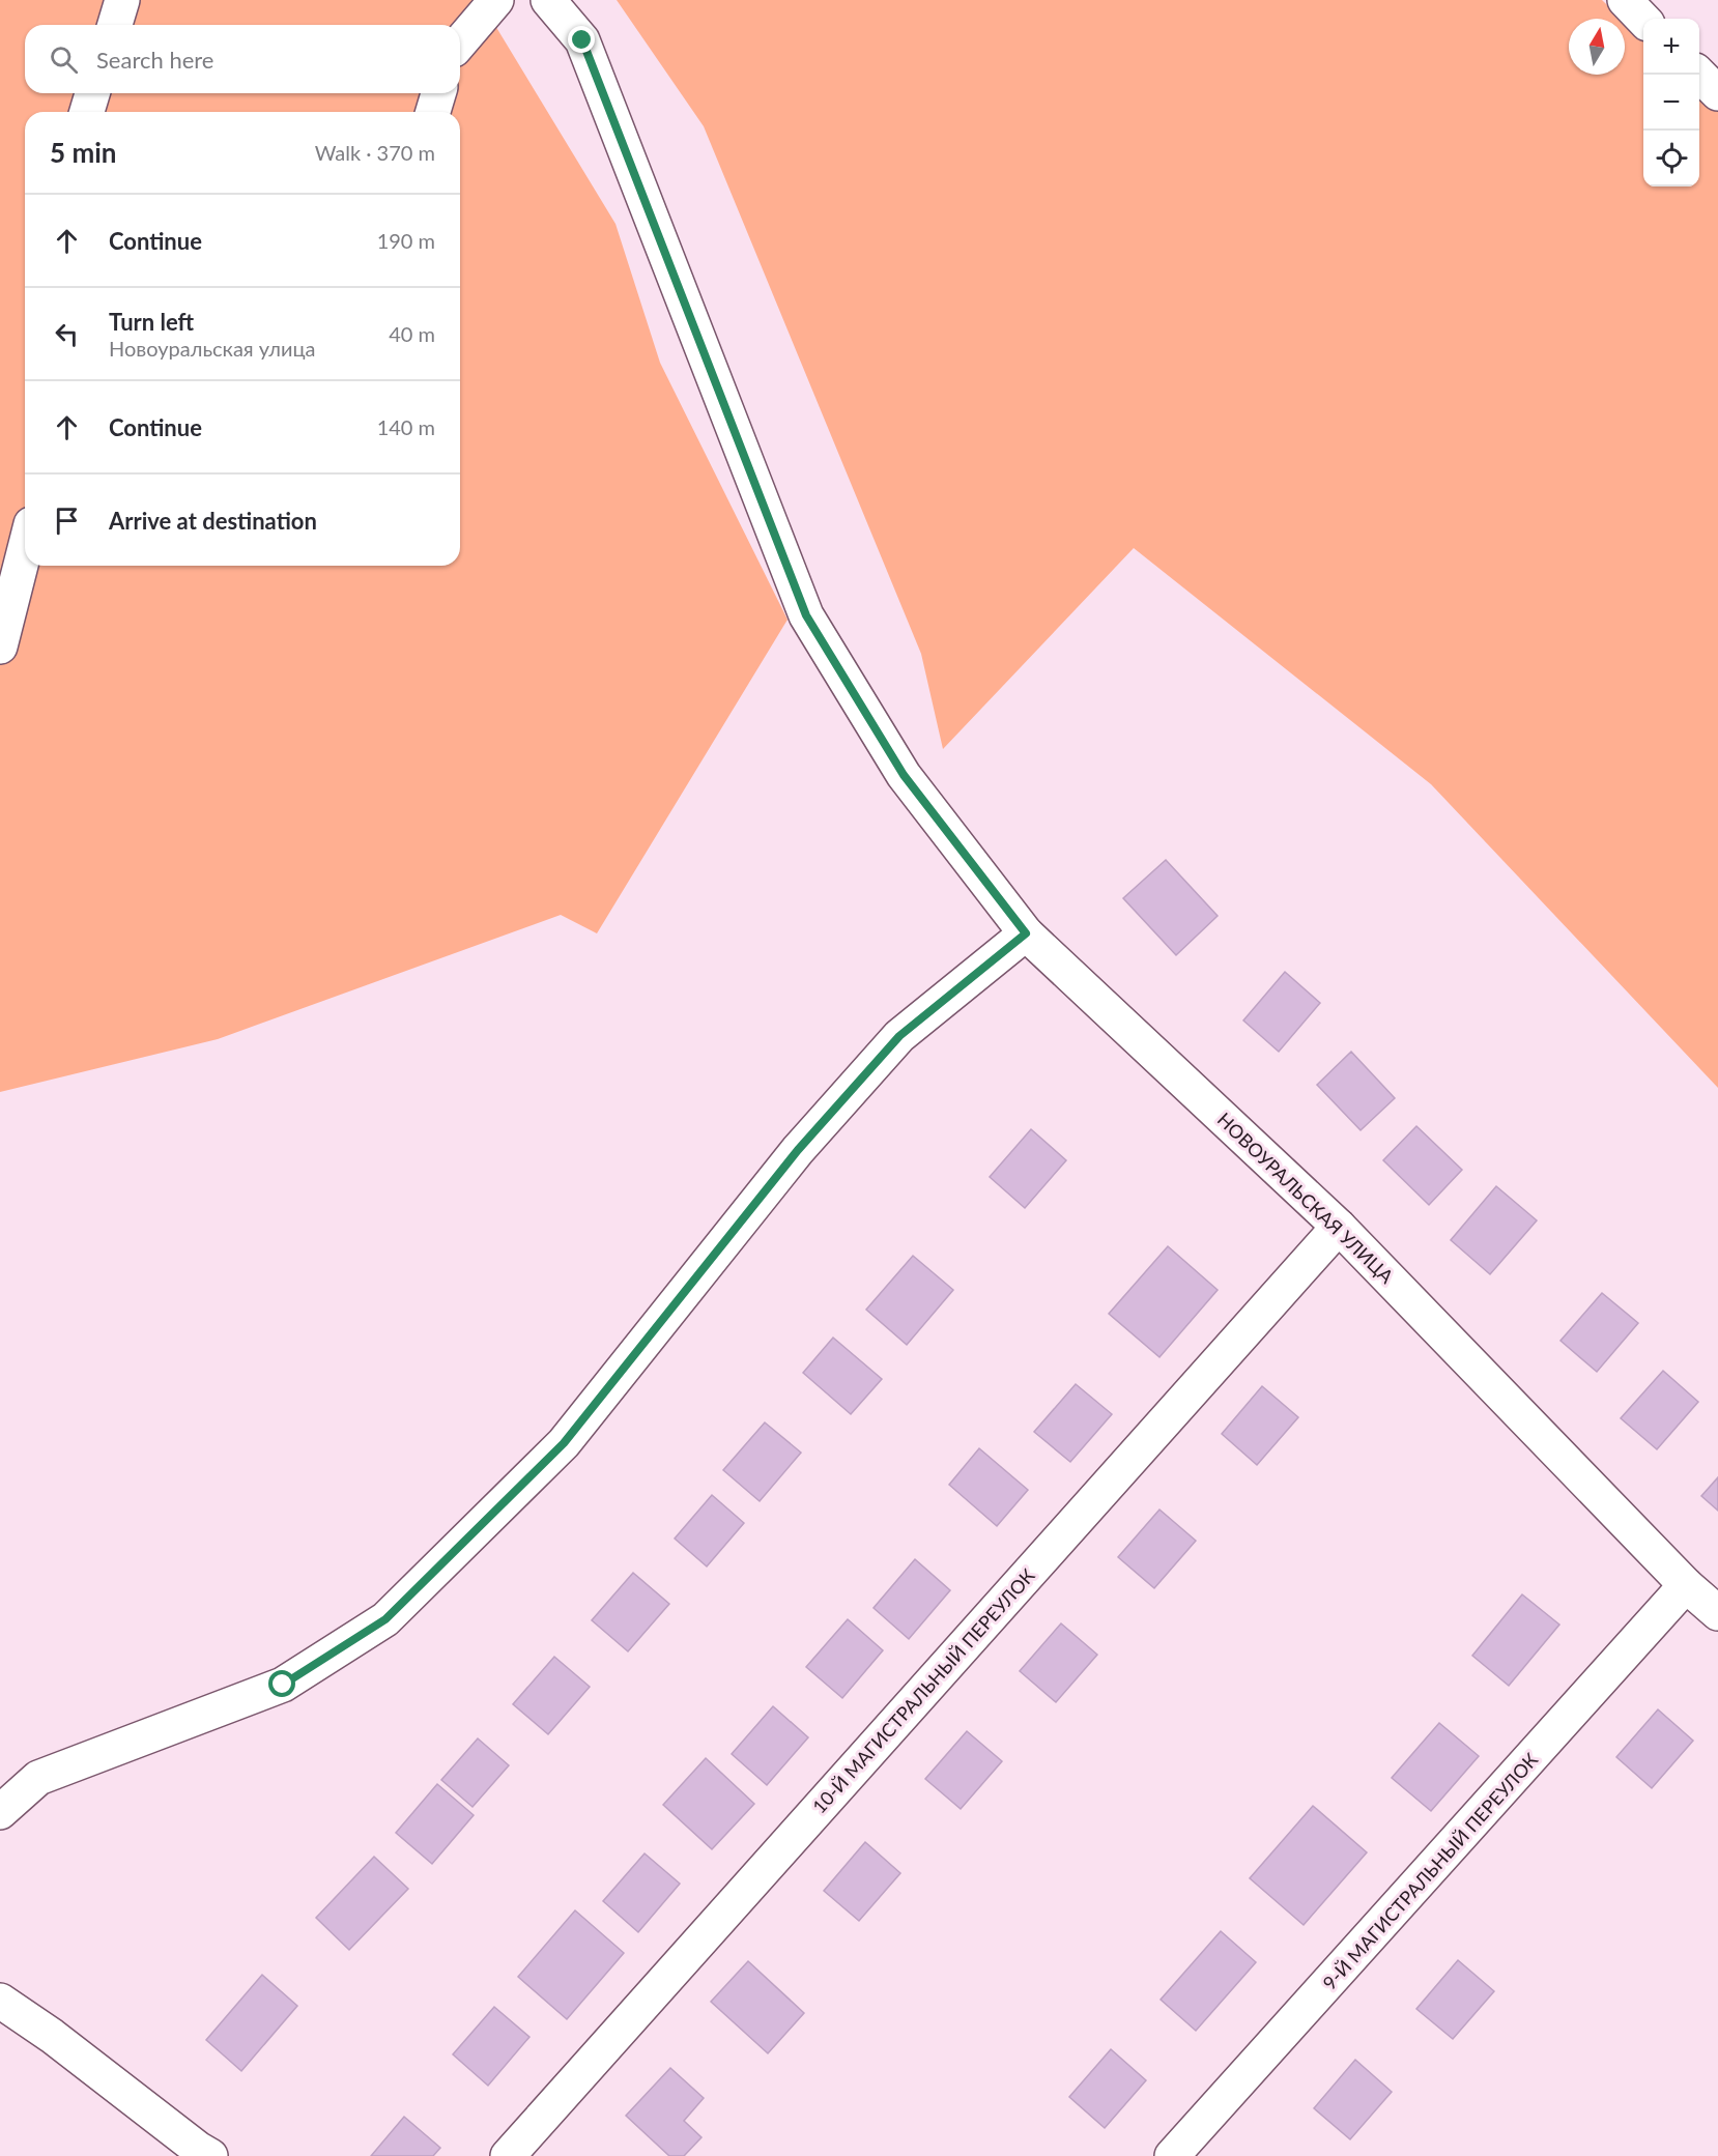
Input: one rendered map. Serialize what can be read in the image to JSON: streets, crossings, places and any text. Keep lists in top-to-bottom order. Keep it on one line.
{"streets":{"street":["НОВОУРАЛЬСКАЯ УЛИЦА","10-Й МАГИСТРАЛЬНЫЙ ПЕРЕУЛОК","9-Й МАГИСТРАЛЬНЫЙ ПЕРЕУЛОК"]},"crossings":[["НОВОУРАЛЬСКАЯ УЛИЦА","10-Й МАГИСТРАЛЬНЫЙ ПЕРЕУЛОК"],["НОВОУРАЛЬСКАЯ УЛИЦА","9-Й МАГИСТРАЛЬНЫЙ ПЕРЕУЛОК"]],"north":"top","page":{"map_buttons":["+","−"],"search":"Search here","heading":["5 min","Walk · 370 m"],"list":[["Continue","190 m"],["Turn left","Новоуральская улица","40 m"],["Continue","140 m"],"Arrive at destination"]}}
